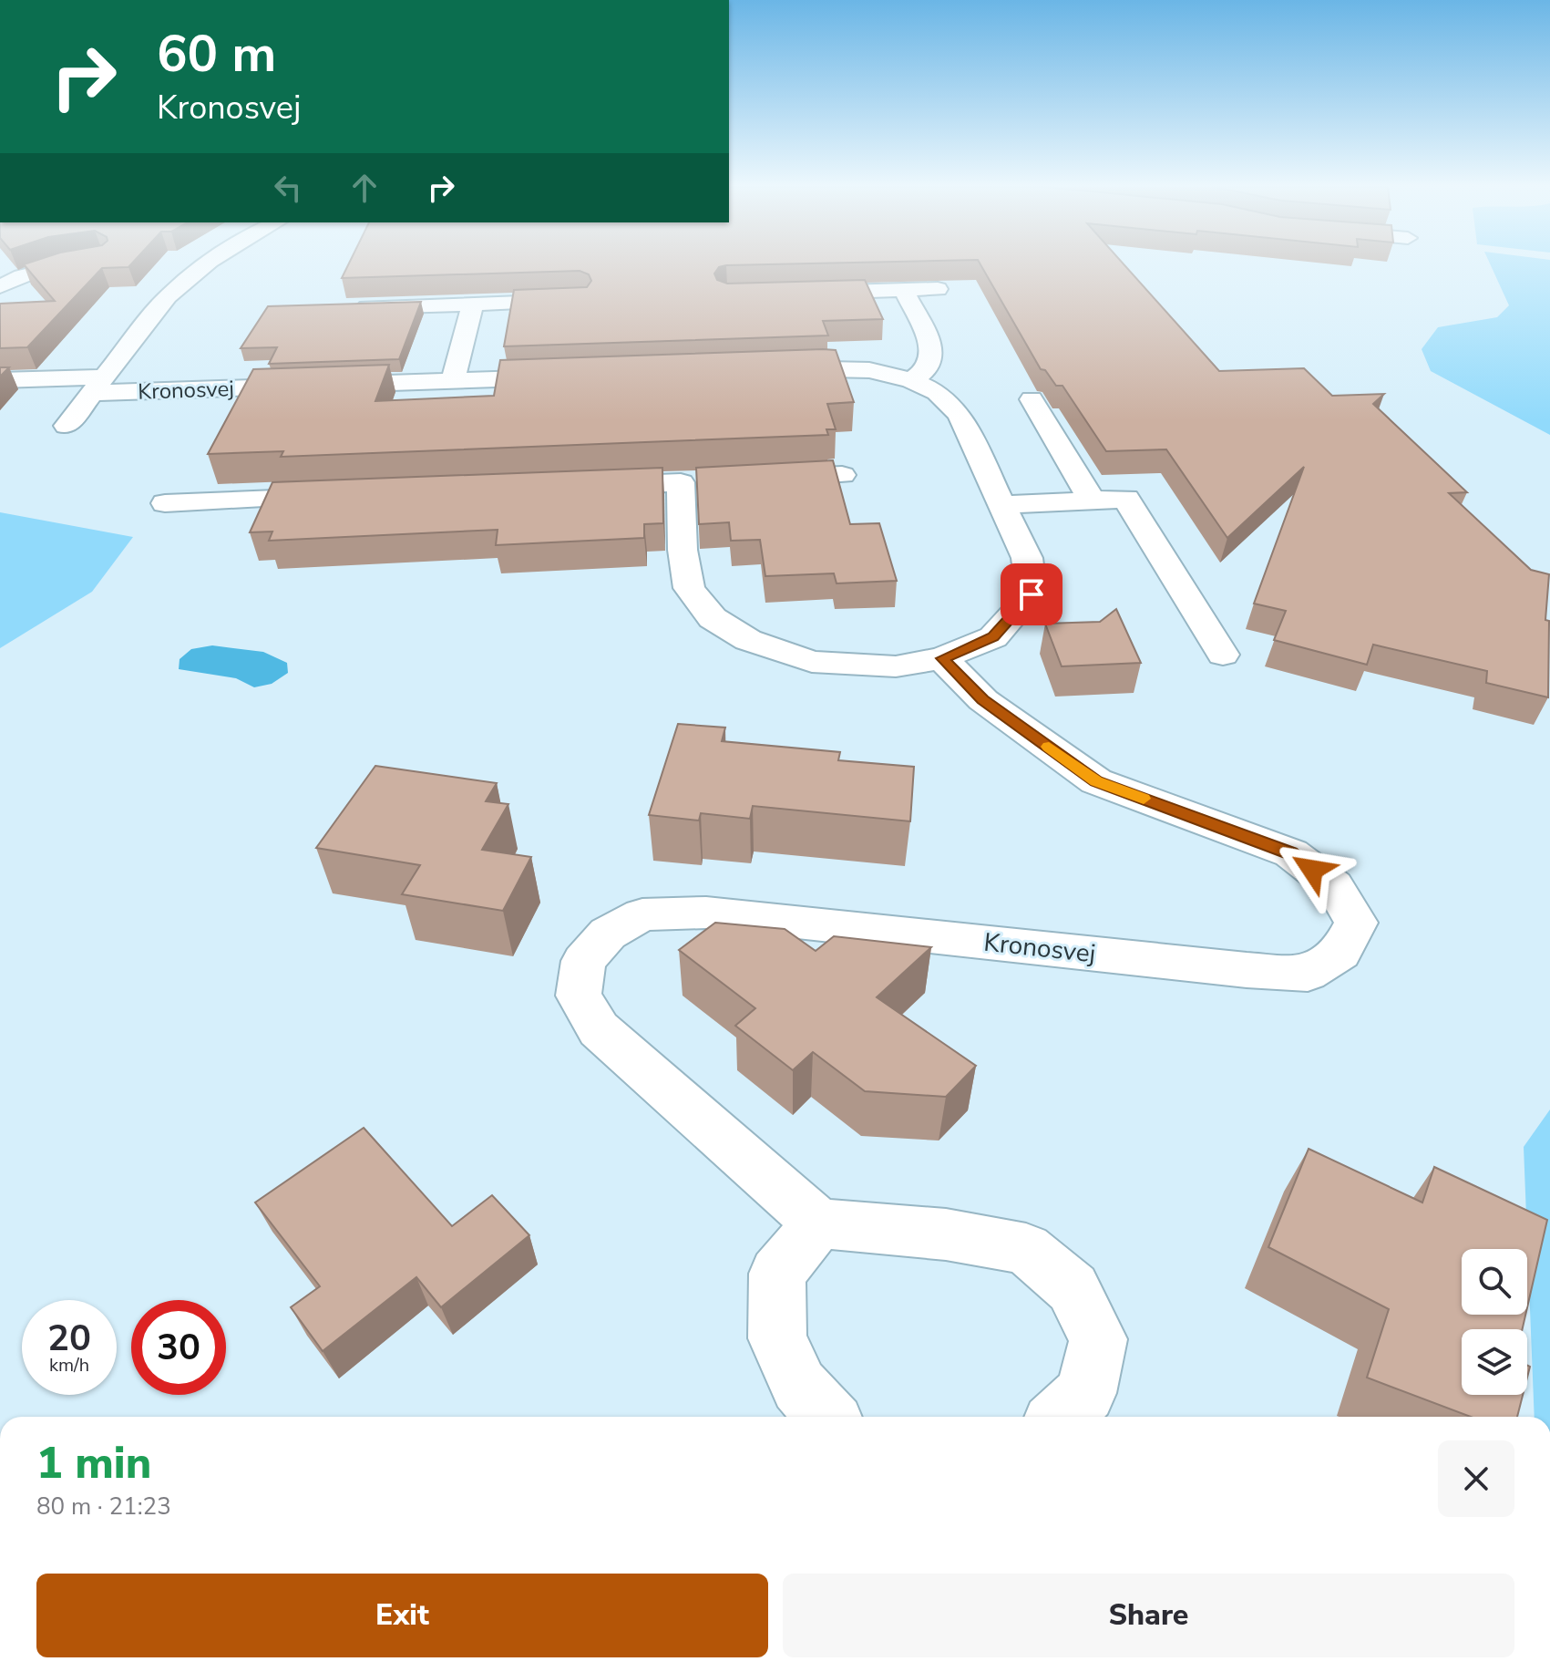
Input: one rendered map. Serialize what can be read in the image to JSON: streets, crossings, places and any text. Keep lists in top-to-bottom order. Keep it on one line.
{"streets":{"street":["Kronosvej"]},"page":{"turn":["60 m","Kronosvej"],"speed":"20 km/h","limit":"30","heading":["1 min","80 m · 21:23"],"buttons":["Exit","Share"]}}
